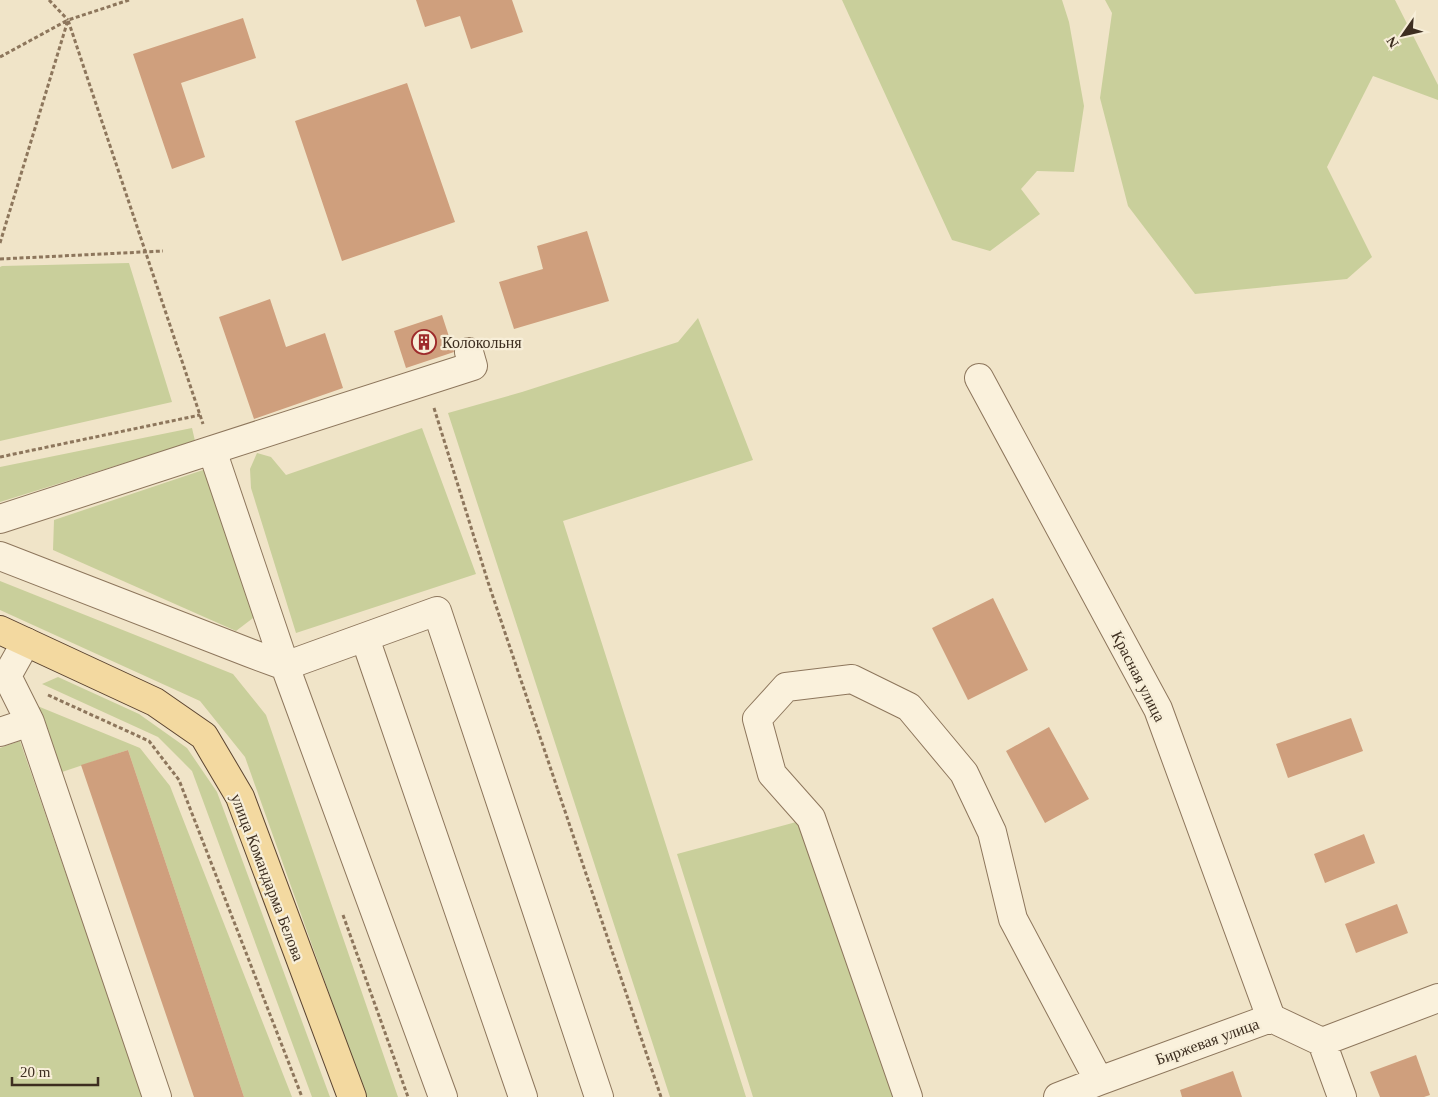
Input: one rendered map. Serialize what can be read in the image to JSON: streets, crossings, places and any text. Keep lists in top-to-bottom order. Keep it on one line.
{"streets":{"main road":["улица Командарма Белова"],"street":["Красная улица","Биржевая улица"]},"crossings":[["Красная улица","Биржевая улица"]],"places":{"building":["Колокольня"]},"scale_bar":"20 m","north":"bottom left"}
